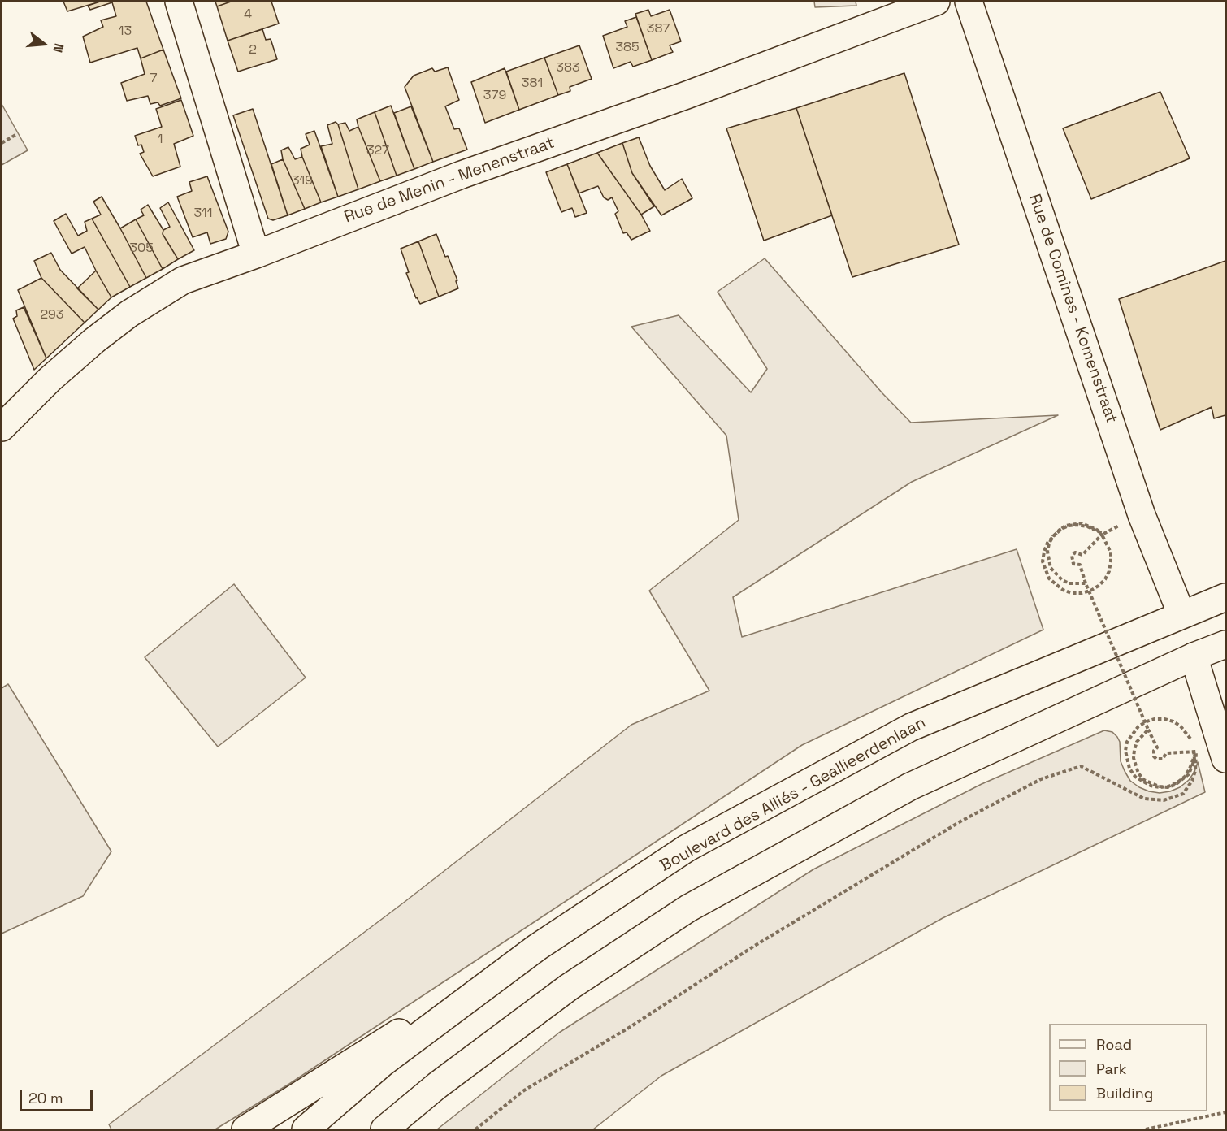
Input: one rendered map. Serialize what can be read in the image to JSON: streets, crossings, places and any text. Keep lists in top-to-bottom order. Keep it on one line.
{"streets":{"main road":["Rue de Menin - Menenstraat","Rue de Comines - Komenstraat","Boulevard des Alliés - Geallieerdenlaan"]},"crossings":[["Rue de Comines - Komenstraat","Boulevard des Alliés - Geallieerdenlaan"]],"house_numbers":["4","387","13","385","2","383","7","381","379","1","327","319","311","305","293"],"legend":["Road","Park","Building"],"scale_bar":"20 m","north":"right"}
